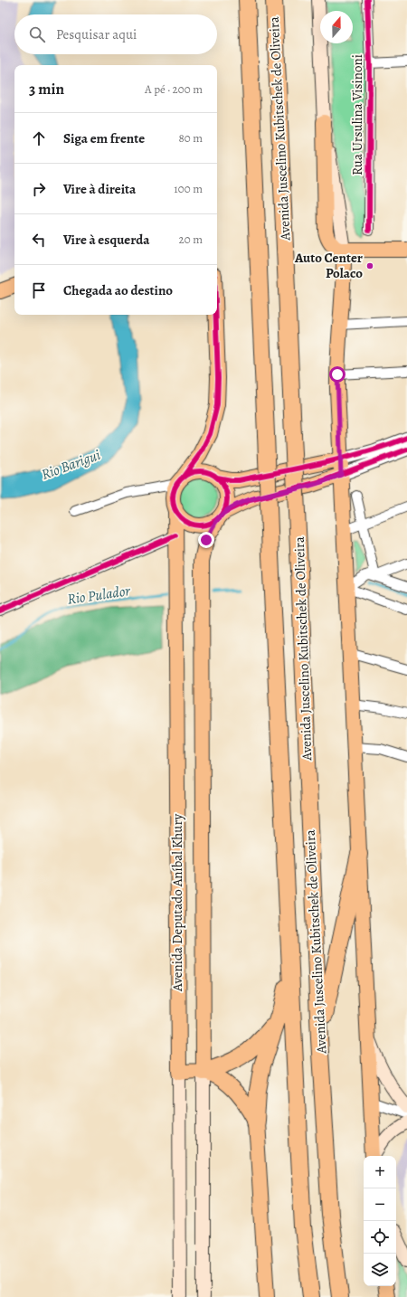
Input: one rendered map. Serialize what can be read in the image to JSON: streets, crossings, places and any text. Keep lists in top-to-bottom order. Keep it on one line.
{"streets":{"highway":["Avenida Juscelino Kubitschek de Oliveira"],"main road":["Avenida Deputado Aníbal Khury"],"street":["Rua Ursulina Visinoni"]},"water":["Rio Barigui","Rio Pulador"],"places":["Auto Center Polaco"],"north":"top","page":{"search":"Pesquisar aqui","heading":["3 min","A pé · 200 m"],"list":[["Siga em frente","80 m"],["Vire à direita","100 m"],["Vire à esquerda","20 m"],"Chegada ao destino"],"map_buttons":["+","−"]}}
